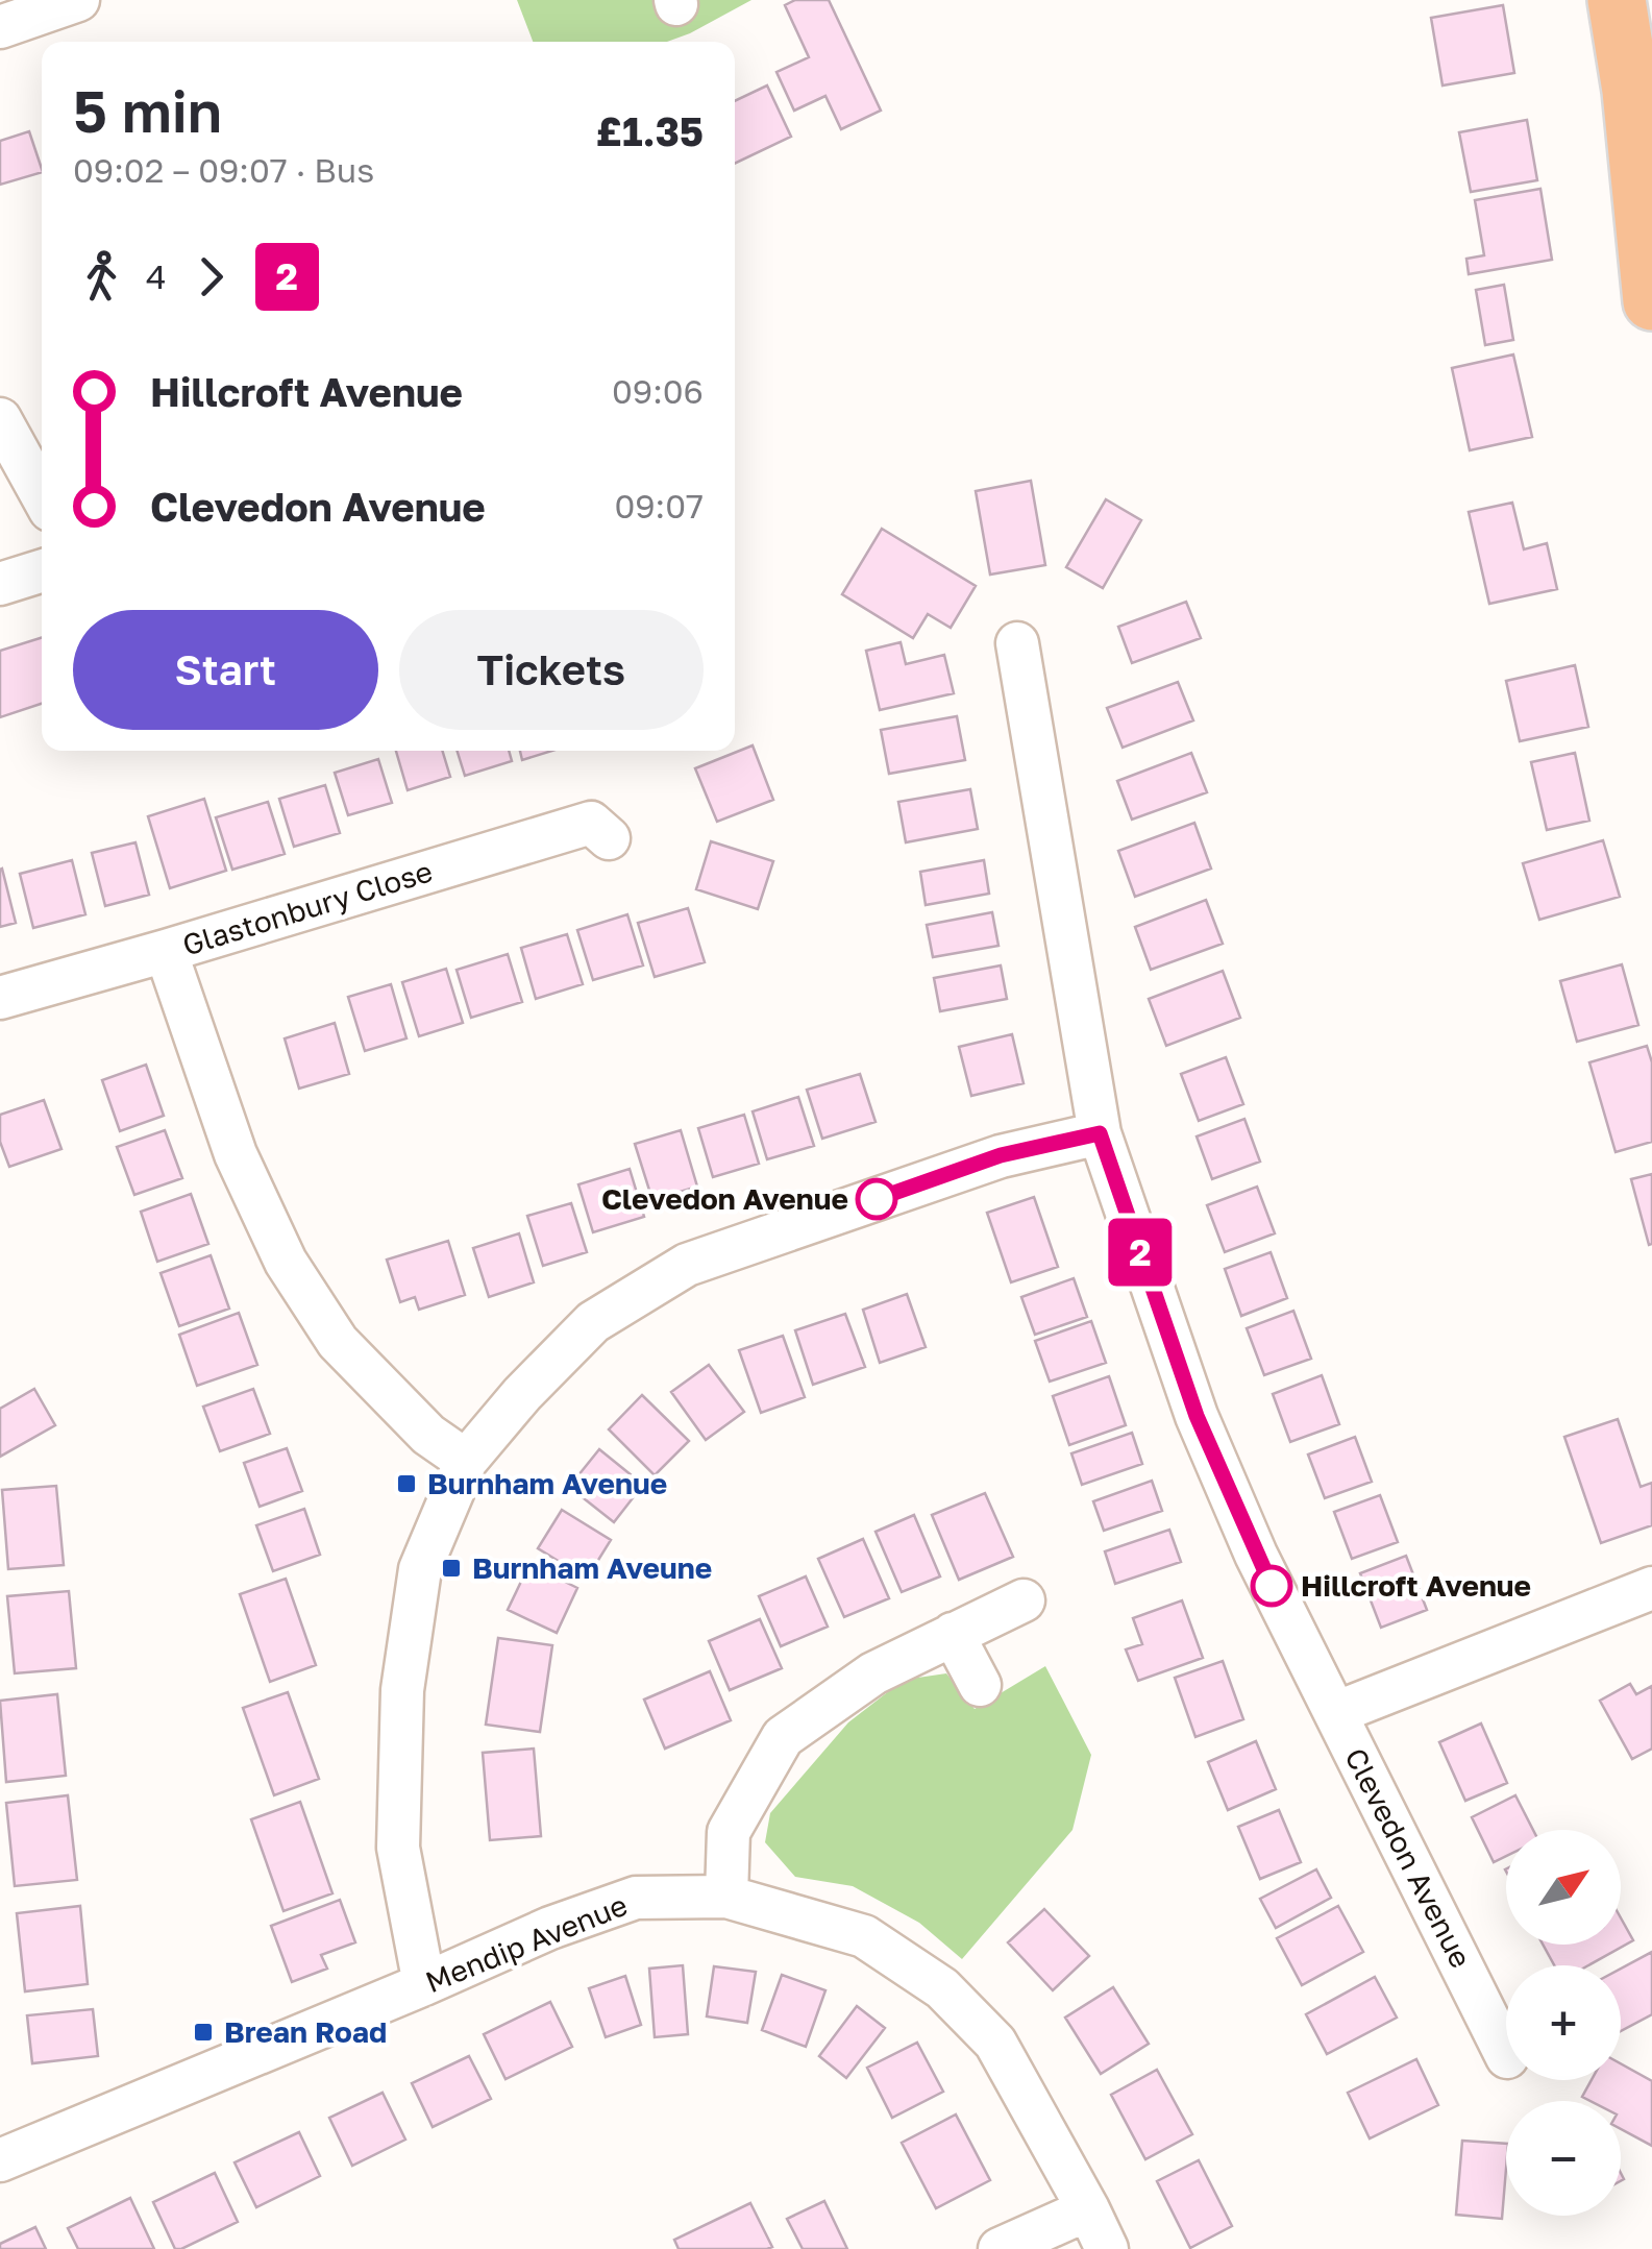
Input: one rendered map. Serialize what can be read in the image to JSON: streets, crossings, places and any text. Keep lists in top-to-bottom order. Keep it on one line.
{"streets":{"street":["Glastonbury Close","Clevedon Avenue","Mendip Avenue"]},"places":{"other":["Clevedon Avenue","Hillcroft Avenue"],"transit":["Burnham Avenue","Burnham Aveune","Brean Road"]},"lines":["bus line 2"],"north":"top right","page":{"on_map":"2","heading":["5 min","09:02 – 09:07 · Bus","£1.35"],"legs":["4","2"],"list":[{"name":"Hillcroft Avenue","value":"09:06"},{"name":"Clevedon Avenue","value":"09:07"}],"buttons":["Start","Tickets"],"map_buttons":["+","−"]}}
